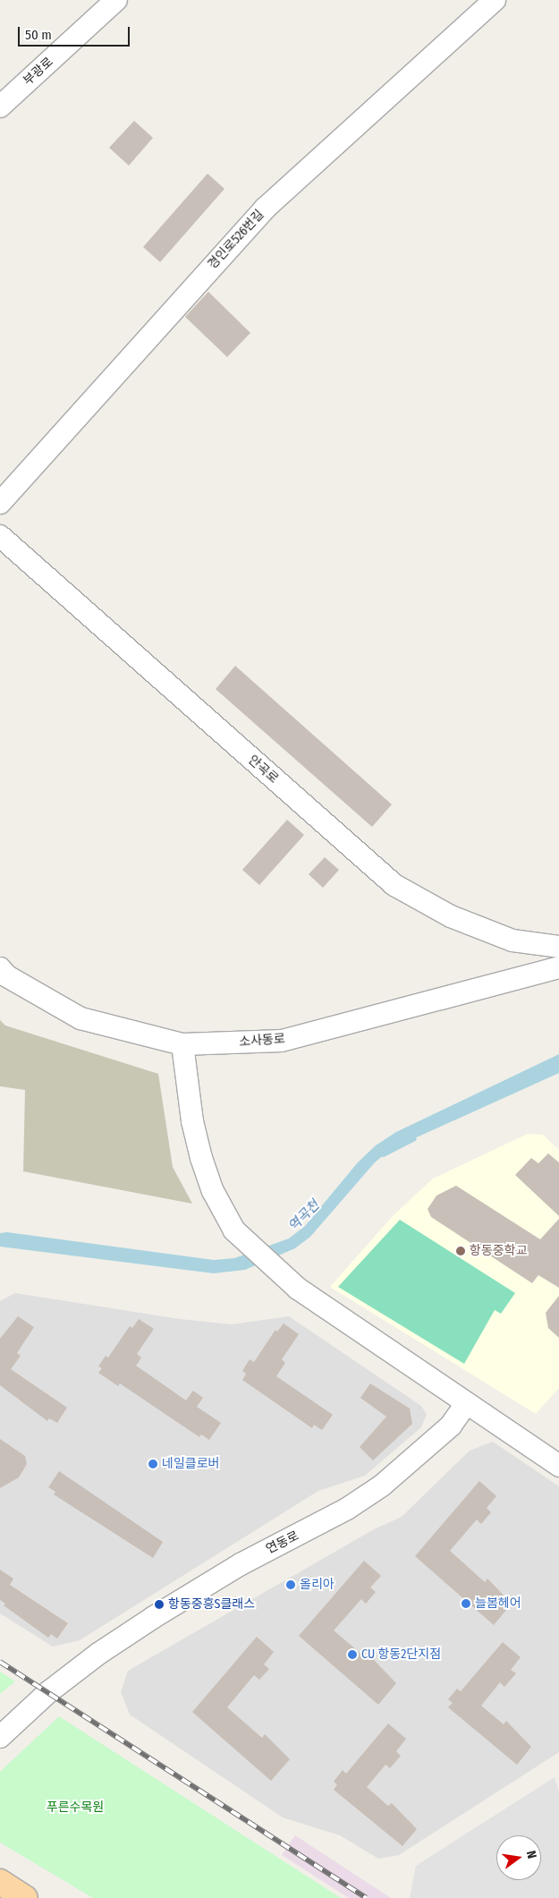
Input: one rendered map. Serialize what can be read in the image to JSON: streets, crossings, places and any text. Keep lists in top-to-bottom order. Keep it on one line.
{"streets":{"street":["부광로","경인로526번길","안곡로","소사동로","연동로"]},"water":["역곡천"],"parks":["푸른수목원"],"places":["항동중학교","네일클로버","올리아","늘봄헤어","항동중흥S클래스","CU 항동2단지점"],"scale_bar":"50 m","north":"right"}
